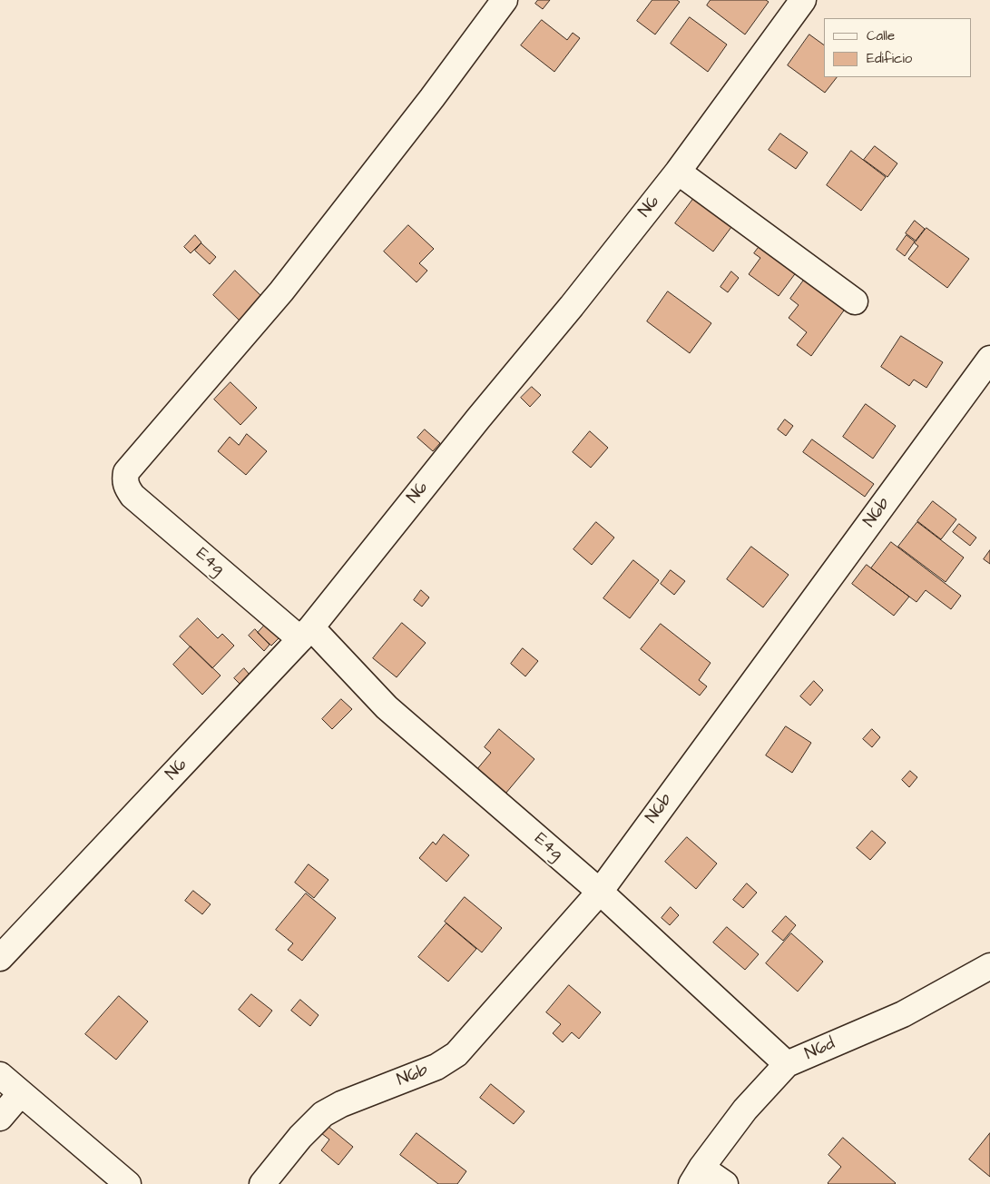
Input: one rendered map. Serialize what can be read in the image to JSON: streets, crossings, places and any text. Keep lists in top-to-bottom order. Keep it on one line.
{"streets":{"street":["N6","N6b","E4g","N6d"]},"crossings":[["N6","E4g"],["N6b","E4g"],["E4g","N6d"]],"legend":["Calle","Edificio"]}
